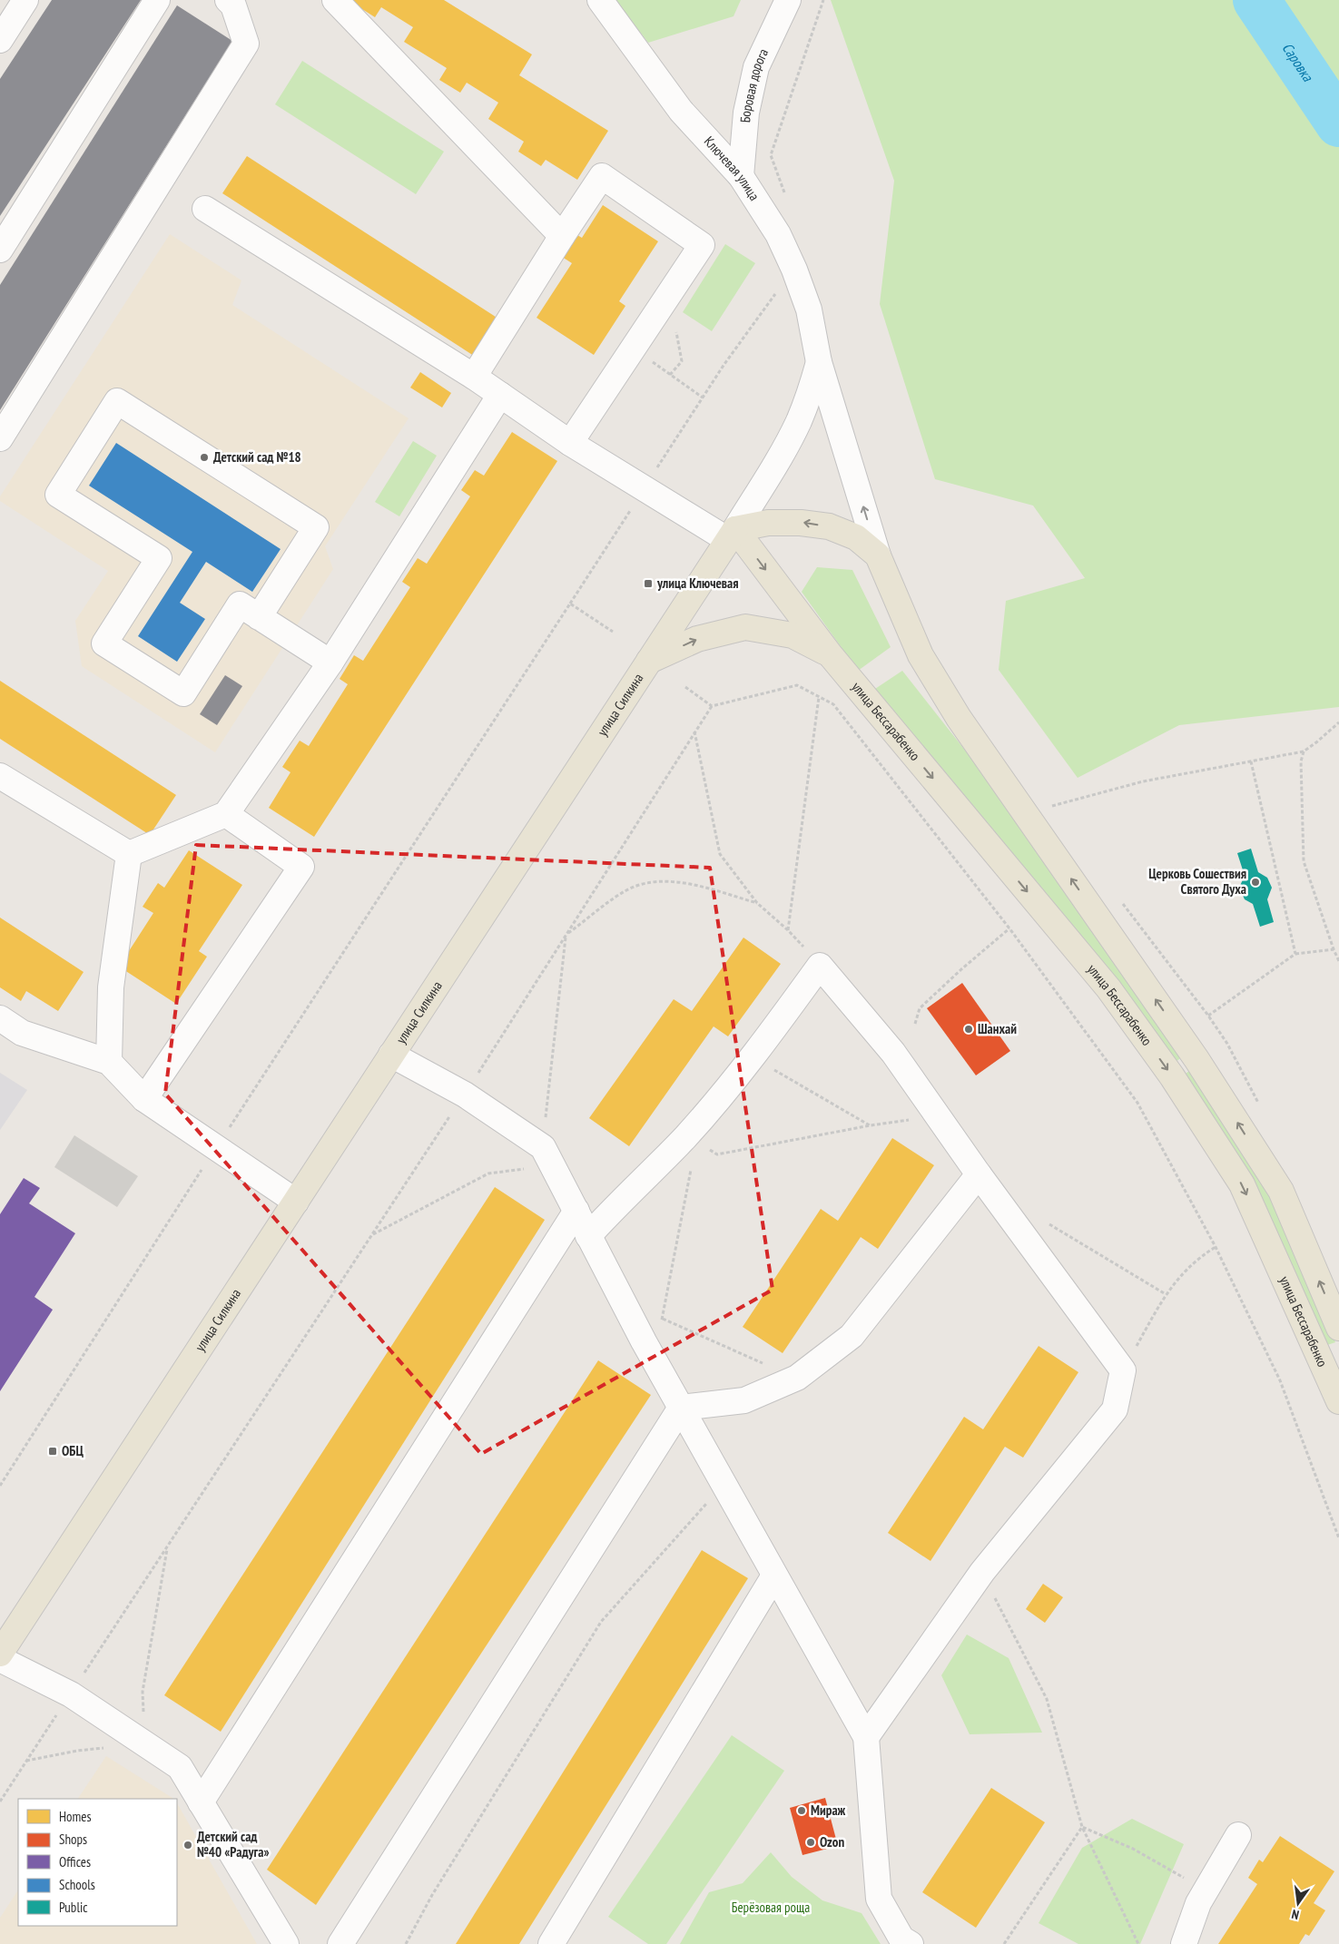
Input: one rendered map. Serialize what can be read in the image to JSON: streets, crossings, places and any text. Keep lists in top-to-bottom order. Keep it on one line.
{"streets":{"main road":["улица Силкина","улица Бессарабенко"],"street":["Боровая дорога","Ключевая улица"]},"crossings":[["Боровая дорога","Ключевая улица"],["Ключевая улица","улица Силкина"],["улица Силкина","улица Бессарабенко"]],"water":["Саровка"],"parks":["Берёзовая роща"],"places":{"other":["Детский сад №18","Церковь Сошествия Святого Духа","Шанхай","Мираж","Ozon","Детский сад №40 «Радуга»"],"transit":["улица Ключевая","ОБЦ"]},"legend":["Homes","Shops","Offices","Schools","Public"],"north":"bottom"}
